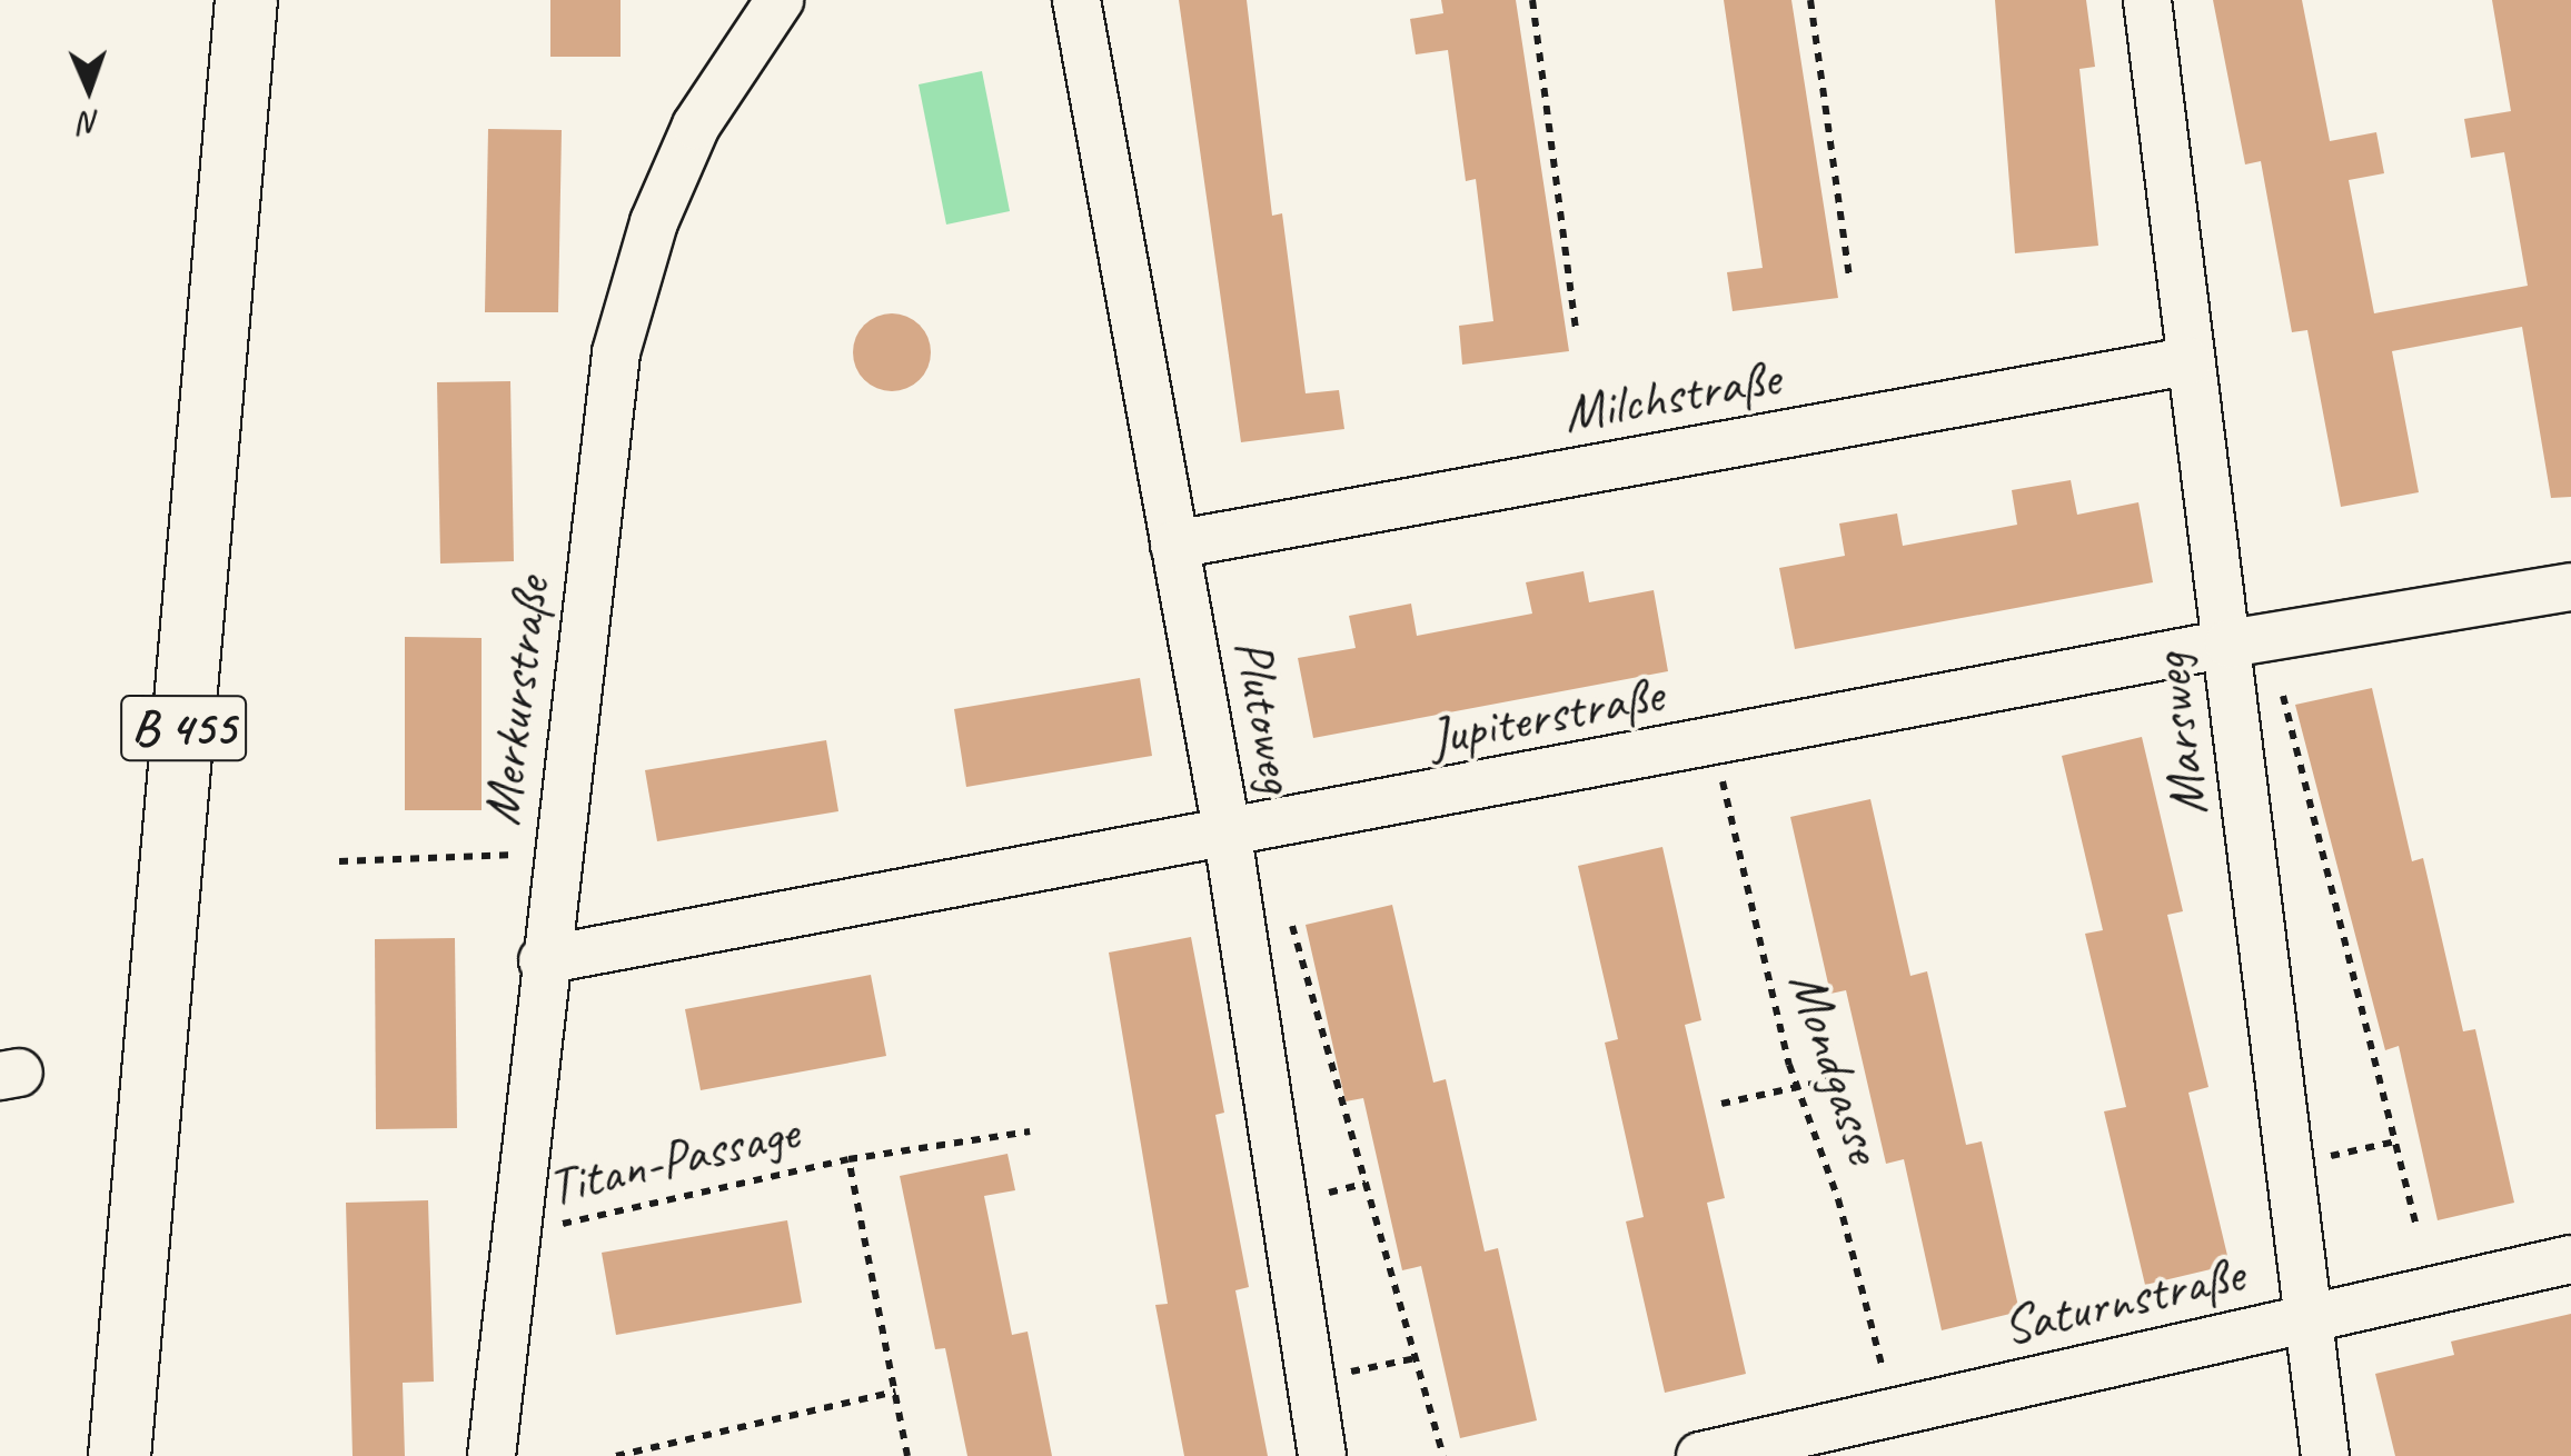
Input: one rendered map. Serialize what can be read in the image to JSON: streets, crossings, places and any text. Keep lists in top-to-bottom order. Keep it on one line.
{"streets":{"main road":["B 455"],"street":["Milchstraße","Merkurstraße","Plutoweg","Jupiterstraße","Marsweg","Saturnstraße"],"path":["Mondgasse","Titan-Passage"]},"crossings":[["Milchstraße","Plutoweg"],["Milchstraße","Marsweg"],["Merkurstraße","Jupiterstraße"],["Merkurstraße","Titan-Passage"],["Plutoweg","Jupiterstraße"],["Jupiterstraße","Marsweg"],["Jupiterstraße","Mondgasse"],["Marsweg","Saturnstraße"],["Mondgasse","Saturnstraße"]],"north":"bottom"}
